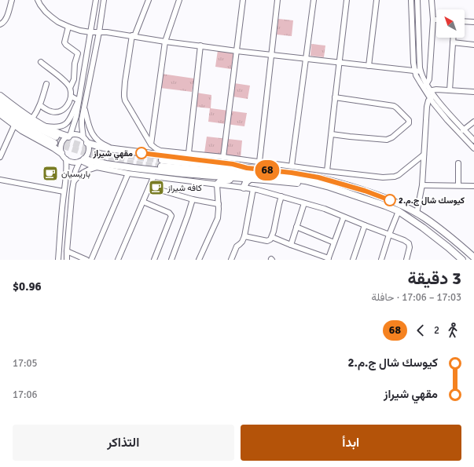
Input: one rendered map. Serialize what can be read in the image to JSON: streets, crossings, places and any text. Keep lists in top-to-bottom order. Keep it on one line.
{"places":{"other":["مقهي شيراز","كيوسك شال ج.م.2"],"cafe":["باريسيان","کافه شيراز"]},"lines":["bus line 68"],"north":"top left","page":{"on_map":"68","heading":["3 دقيقة","17:03 – 17:06 · حافلة","$0.96"],"legs":["2","68"],"list":[{"name":"كيوسك شال ج.م.2","value":"17:05"},{"name":"مقهي شيراز","value":"17:06"}],"buttons":["ابدأ","التذاكر"]}}
